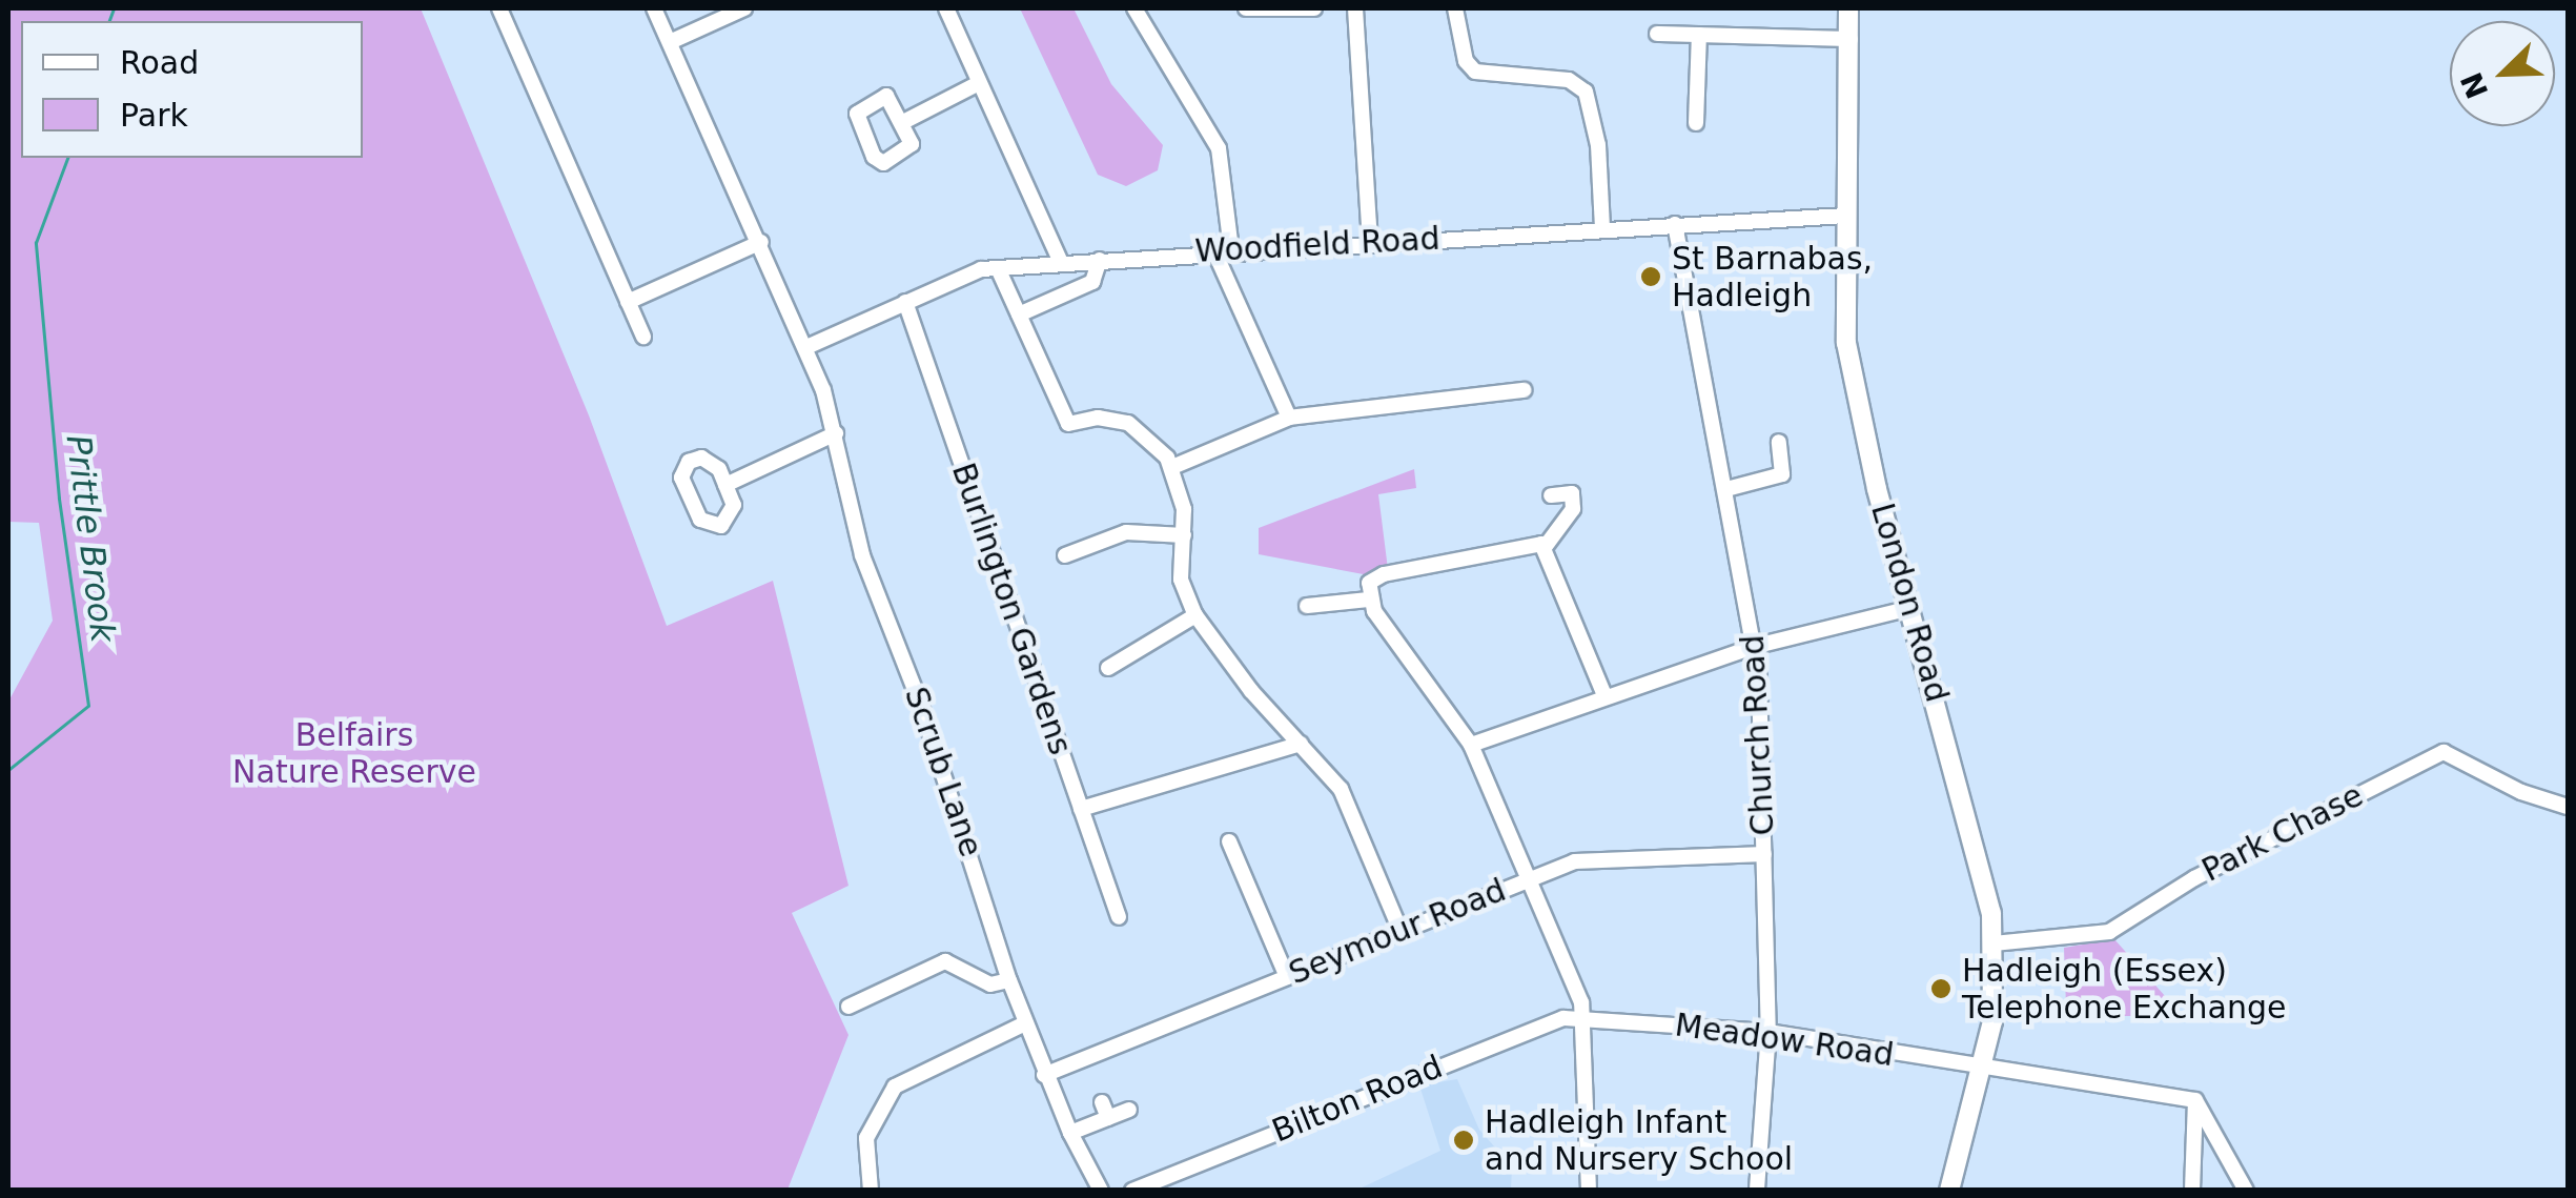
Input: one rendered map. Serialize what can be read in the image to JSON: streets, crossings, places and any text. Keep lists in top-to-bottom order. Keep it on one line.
{"streets":{"main road":["London Road"],"street":["Woodfield Road","Burlington Gardens","Church Road","Scrub Lane","Park Chase","Seymour Road","Meadow Road","Bilton Road"]},"crossings":[["Woodfield Road","London Road"],["Woodfield Road","Burlington Gardens"],["Woodfield Road","Church Road"],["Woodfield Road","Scrub Lane"],["London Road","Park Chase"],["London Road","Meadow Road"],["Church Road","Seymour Road"],["Church Road","Meadow Road"],["Scrub Lane","Seymour Road"],["Meadow Road","Bilton Road"]],"water":["Prittle Brook"],"parks":["Belfairs Nature Reserve"],"places":["St Barnabas, Hadleigh","Hadleigh (Essex) Telephone Exchange","Hadleigh Infant and Nursery School"],"legend":["Road","Park"],"north":"bottom left"}
